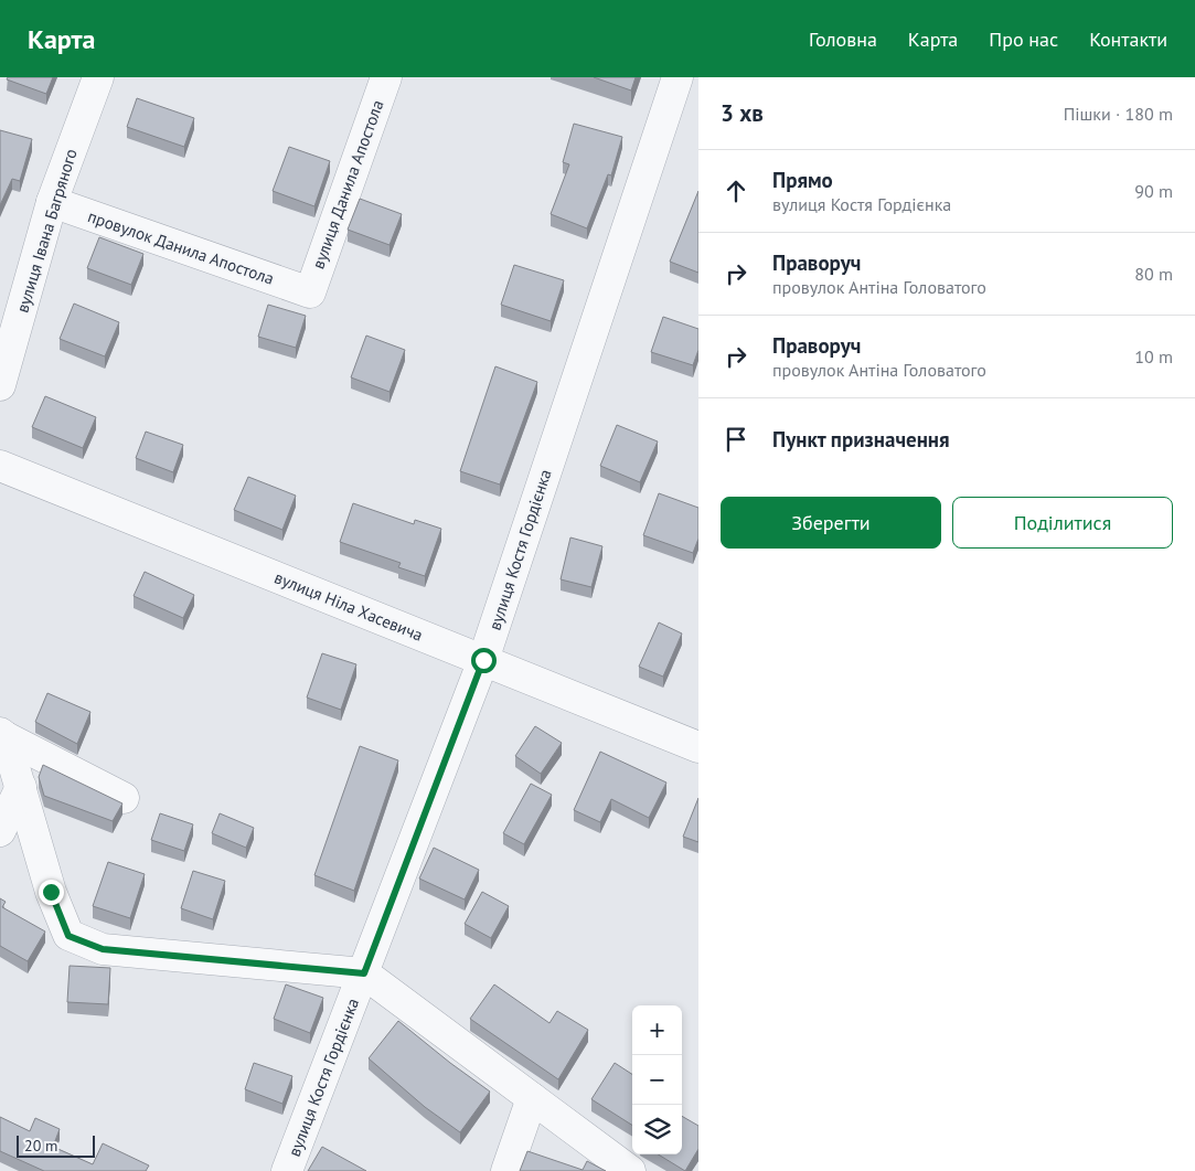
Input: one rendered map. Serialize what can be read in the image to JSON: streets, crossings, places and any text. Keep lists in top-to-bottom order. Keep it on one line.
{"streets":{"street":["вулиця Данила Апостола","вулиця Івана Багряного","провулок Данила Апостола","вулиця Костя Гордієнка","вулиця Ніла Хасевича"]},"crossings":[["вулиця Данила Апостола","провулок Данила Апостола"],["вулиця Івана Багряного","провулок Данила Апостола"],["вулиця Костя Гордієнка","вулиця Ніла Хасевича"]],"scale_bar":"20 m","page":{"header":"Карта","nav":["Головна","Карта","Про нас","Контакти"],"heading":["3 хв","Пішки · 180 m"],"list":[["Прямо","вулиця Костя Гордієнка","90 m"],["Праворуч","провулок Антіна Головатого","80 m"],["Праворуч","провулок Антіна Головатого","10 m"],"Пункт призначення"],"buttons":["Зберегти","Поділитися"],"map_buttons":["+","−"],"scale":"20 m"}}
